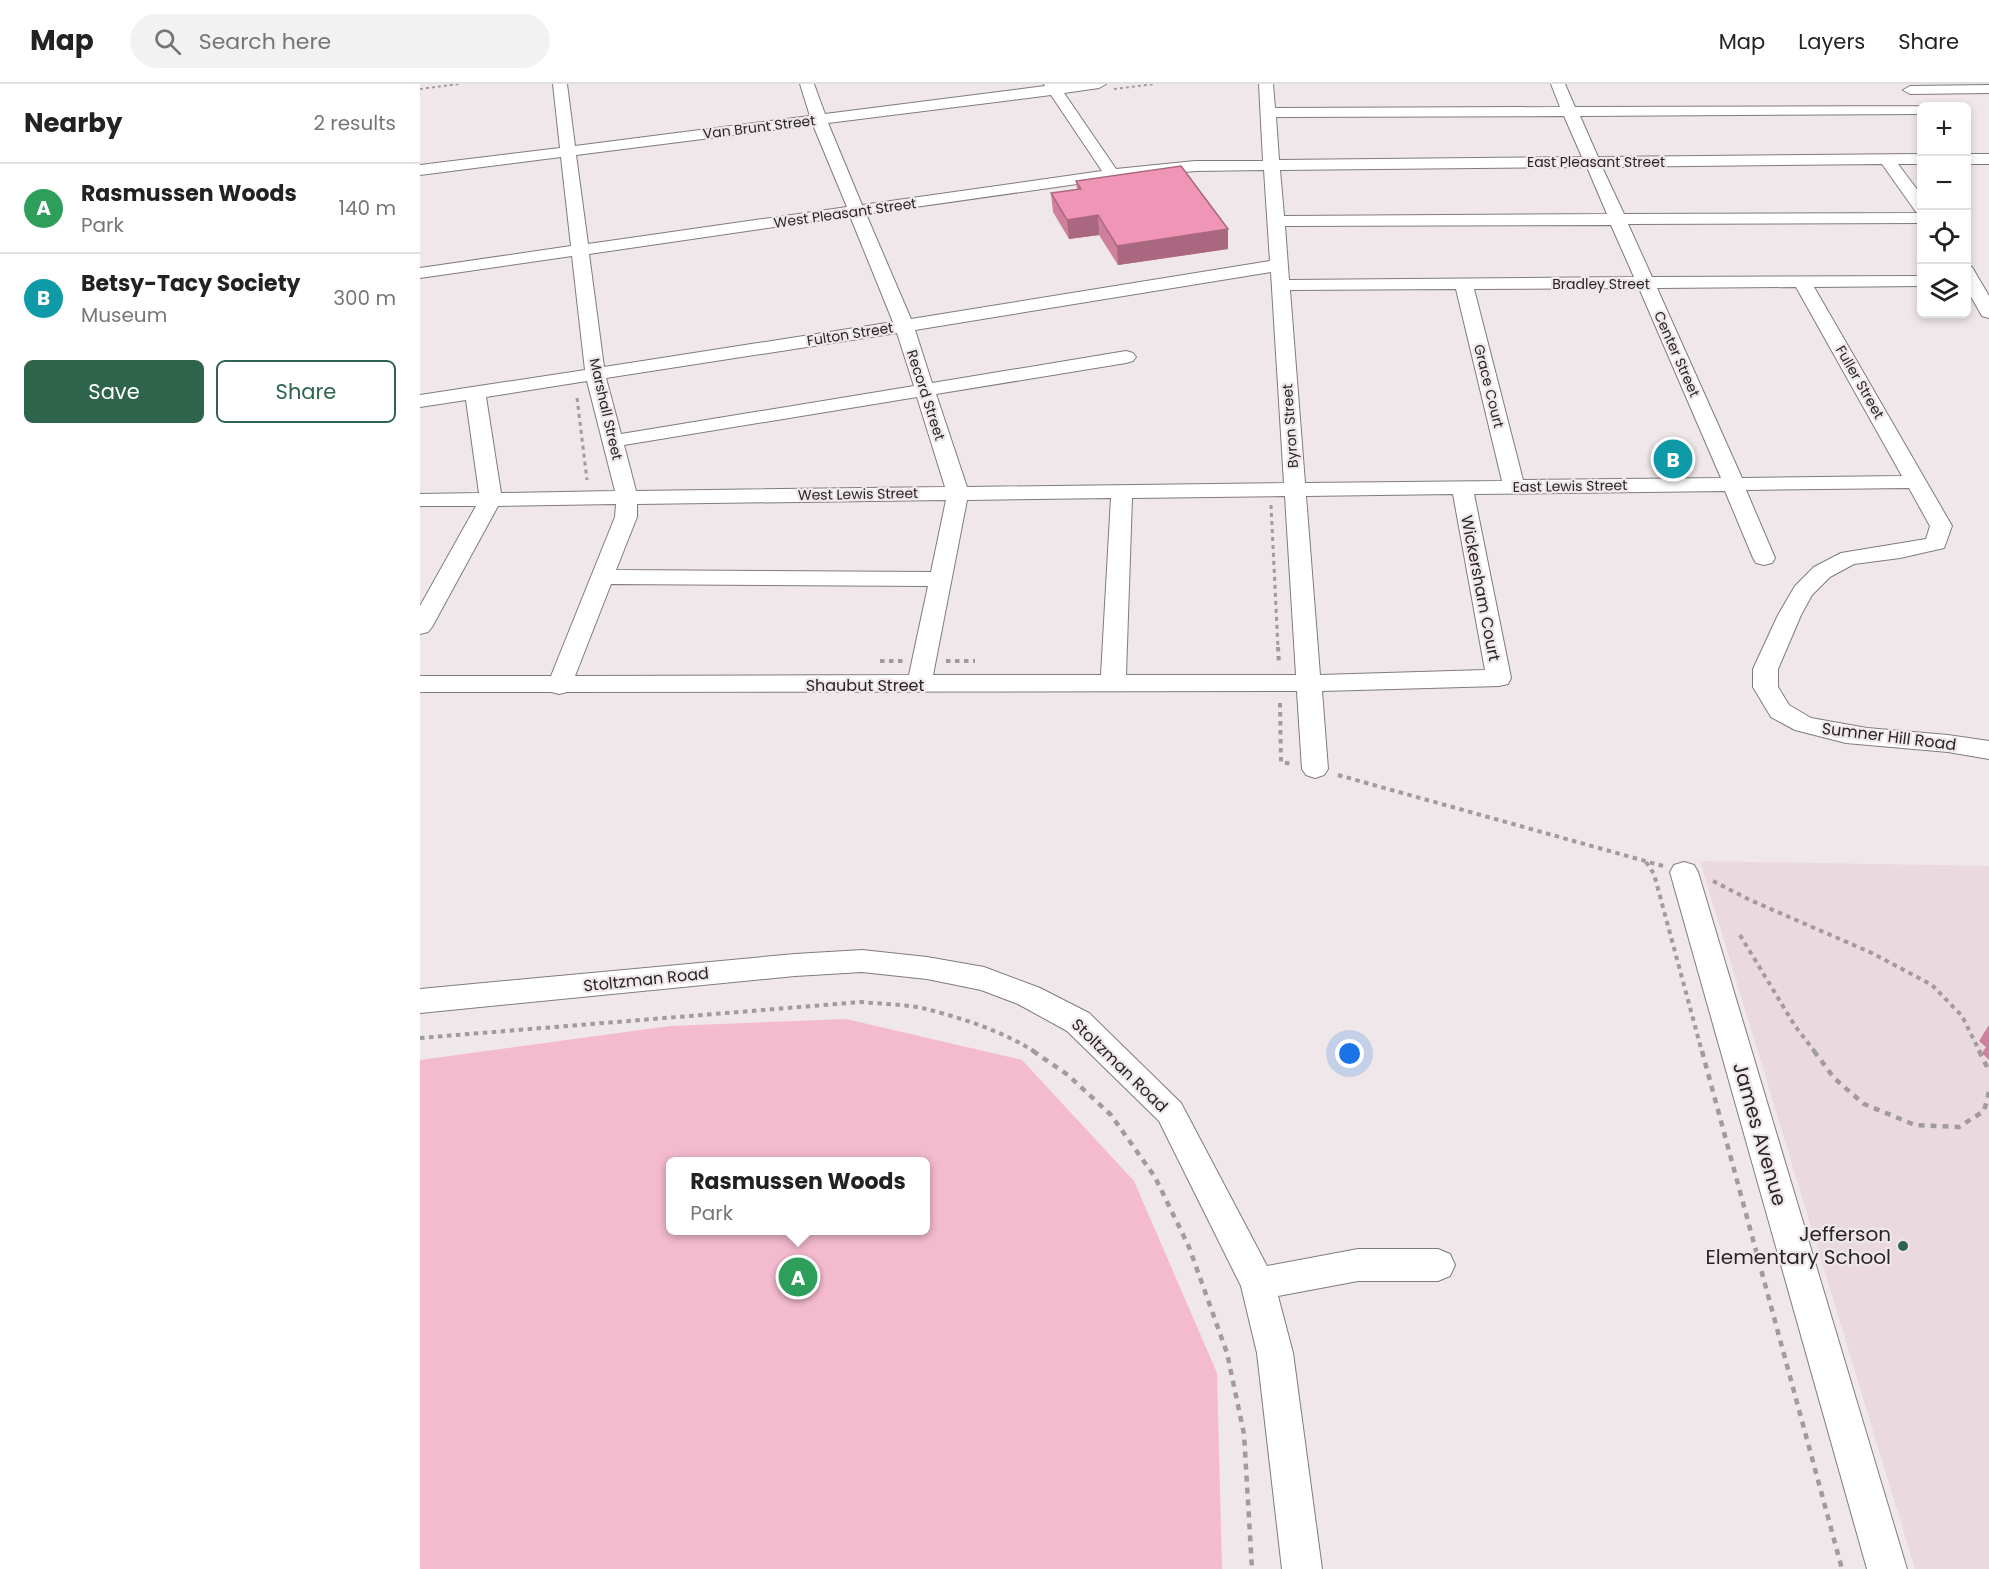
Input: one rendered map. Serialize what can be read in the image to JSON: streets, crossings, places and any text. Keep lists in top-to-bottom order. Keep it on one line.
{"streets":{"street":["Van Brunt Street","East Pleasant Street","West Pleasant Street","Bradley Street","Fulton Street","Center Street","Fuller Street","Grace Court","Record Street","Marshall Street","Byron Street","East Lewis Street","West Lewis Street","Wickersham Court","Shaubut Street","Sumner Hill Road","Stoltzman Road","James Avenue"]},"crossings":[["Van Brunt Street","Record Street"],["Van Brunt Street","Marshall Street"],["East Pleasant Street","West Pleasant Street"],["East Pleasant Street","Center Street"],["East Pleasant Street","Byron Street"],["West Pleasant Street","Record Street"],["West Pleasant Street","Marshall Street"],["West Pleasant Street","Byron Street"],["Bradley Street","Center Street"],["Bradley Street","Fuller Street"],["Bradley Street","Grace Court"],["Bradley Street","Byron Street"],["Fulton Street","Record Street"],["Fulton Street","Marshall Street"],["Fulton Street","Byron Street"],["Center Street","East Lewis Street"],["Fuller Street","East Lewis Street"],["Fuller Street","Sumner Hill Road"],["Grace Court","East Lewis Street"],["Record Street","West Lewis Street"],["Record Street","Shaubut Street"],["Marshall Street","West Lewis Street"],["Marshall Street","Shaubut Street"],["Byron Street","East Lewis Street"],["Byron Street","West Lewis Street"],["Byron Street","Wickersham Court"],["Byron Street","Shaubut Street"],["East Lewis Street","West Lewis Street"],["East Lewis Street","Wickersham Court"],["East Lewis Street","Sumner Hill Road"],["Wickersham Court","Shaubut Street"]],"places":["Jefferson Elementary School"],"page":{"header":"Map","search":"Search here","nav":["Map","Layers","Share"],"heading":["Nearby","2 results"],"map_buttons":["+","−"],"list":[{"mark":"A","name":"Rasmussen Woods","note":"Park","value":"140 m"},{"mark":"B","name":"Betsy-Tacy Society","note":"Museum","value":"300 m"}],"buttons":["Save","Share"],"pins":["B","A"],"popup":["Rasmussen Woods","Park"]}}
